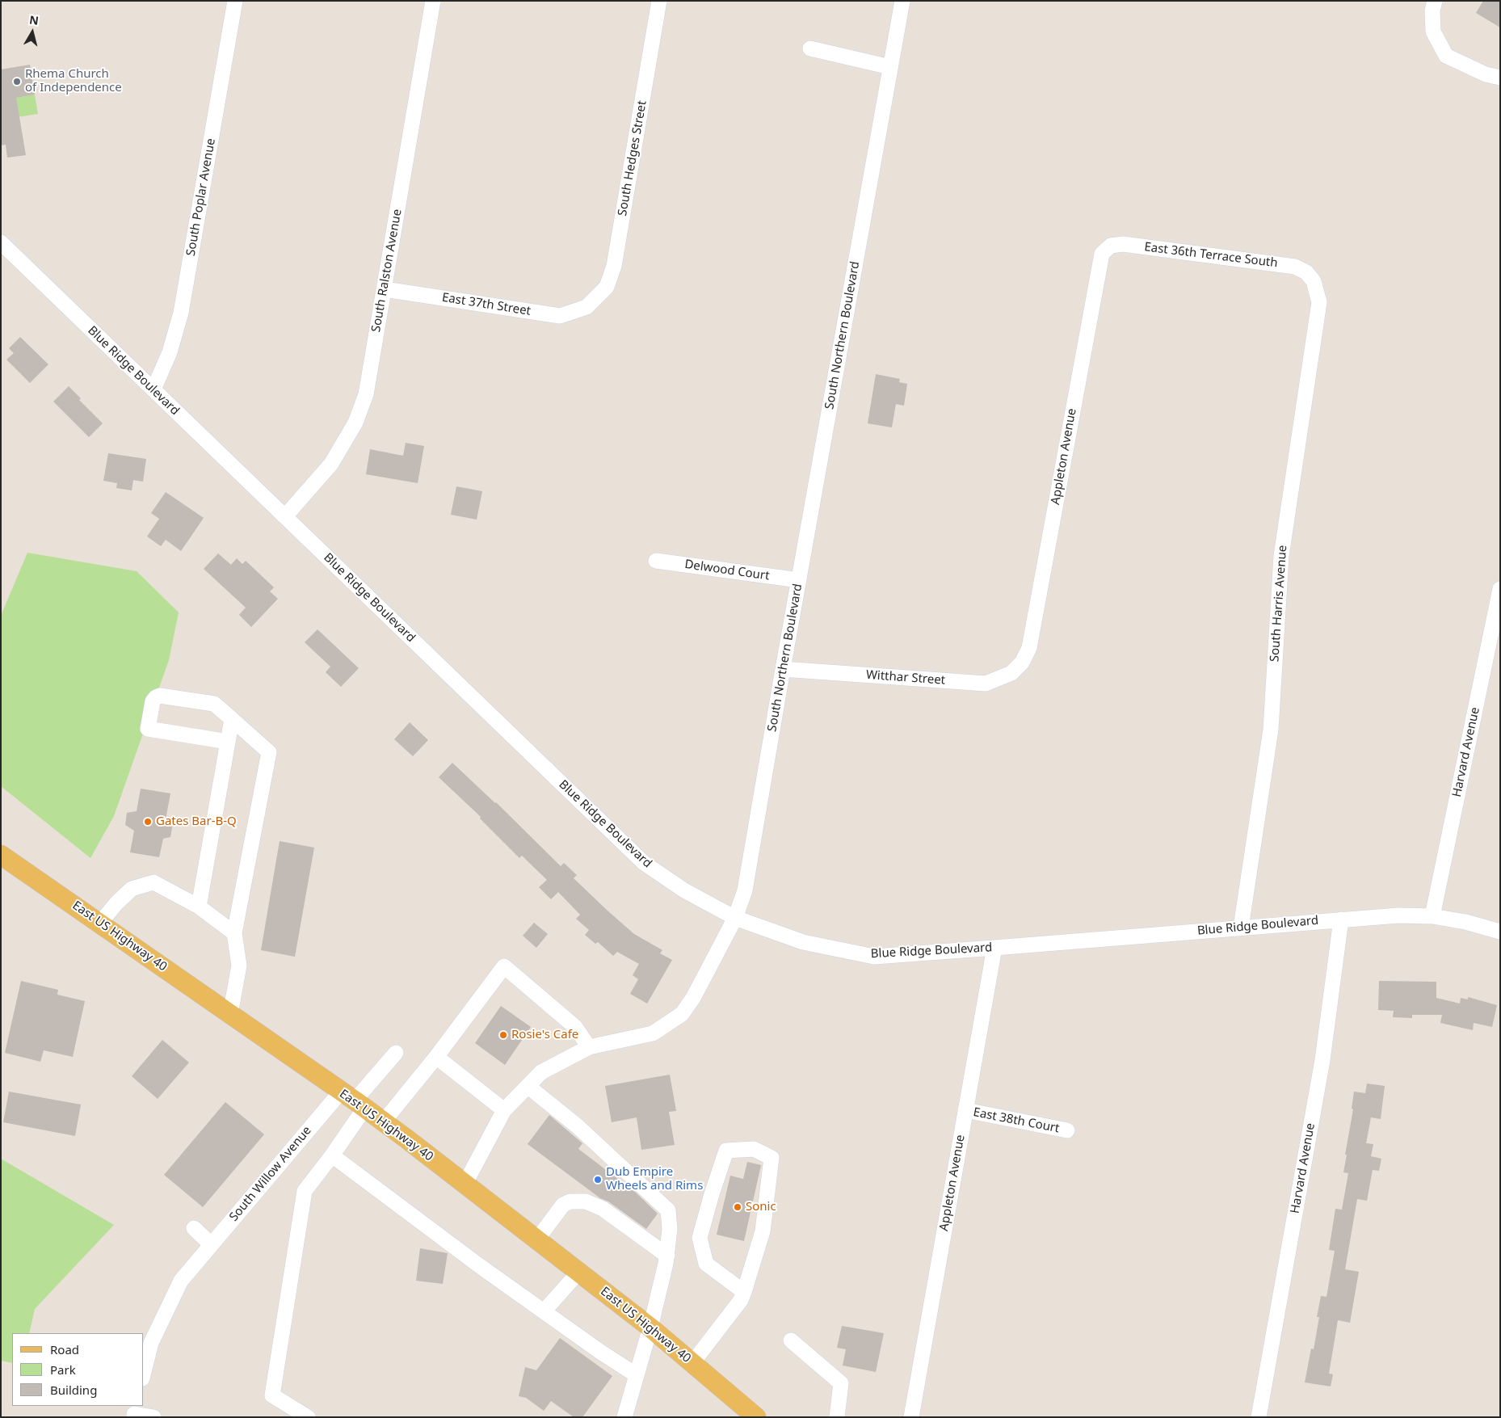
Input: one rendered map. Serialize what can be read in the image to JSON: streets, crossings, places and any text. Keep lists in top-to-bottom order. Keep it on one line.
{"streets":{"main road":["East US Highway 40"],"street":["South Hedges Street","South Poplar Avenue","East 36th Terrace South","South Ralston Avenue","East 37th Street","South Northern Boulevard","Blue Ridge Boulevard","Appleton Avenue","Delwood Court","South Harris Avenue","Witthar Street","Harvard Avenue","East 38th Court","South Willow Avenue"]},"crossings":[["South Hedges Street","East 37th Street"],["South Poplar Avenue","Blue Ridge Boulevard"],["East 36th Terrace South","Appleton Avenue"],["East 36th Terrace South","South Harris Avenue"],["South Ralston Avenue","East 37th Street"],["South Ralston Avenue","Blue Ridge Boulevard"],["South Northern Boulevard","Blue Ridge Boulevard"],["South Northern Boulevard","Delwood Court"],["South Northern Boulevard","Witthar Street"],["South Northern Boulevard","East US Highway 40"],["Blue Ridge Boulevard","Appleton Avenue"],["Blue Ridge Boulevard","South Harris Avenue"],["Blue Ridge Boulevard","Harvard Avenue"],["Appleton Avenue","Witthar Street"],["Appleton Avenue","East 38th Court"],["East US Highway 40","South Willow Avenue"]],"places":["Rhema Church of Independence","Gates Bar-B-Q","Rosie's Cafe","Dub Empire Wheels and Rims","Sonic"],"legend":["Road","Park","Building"],"north":"top"}
